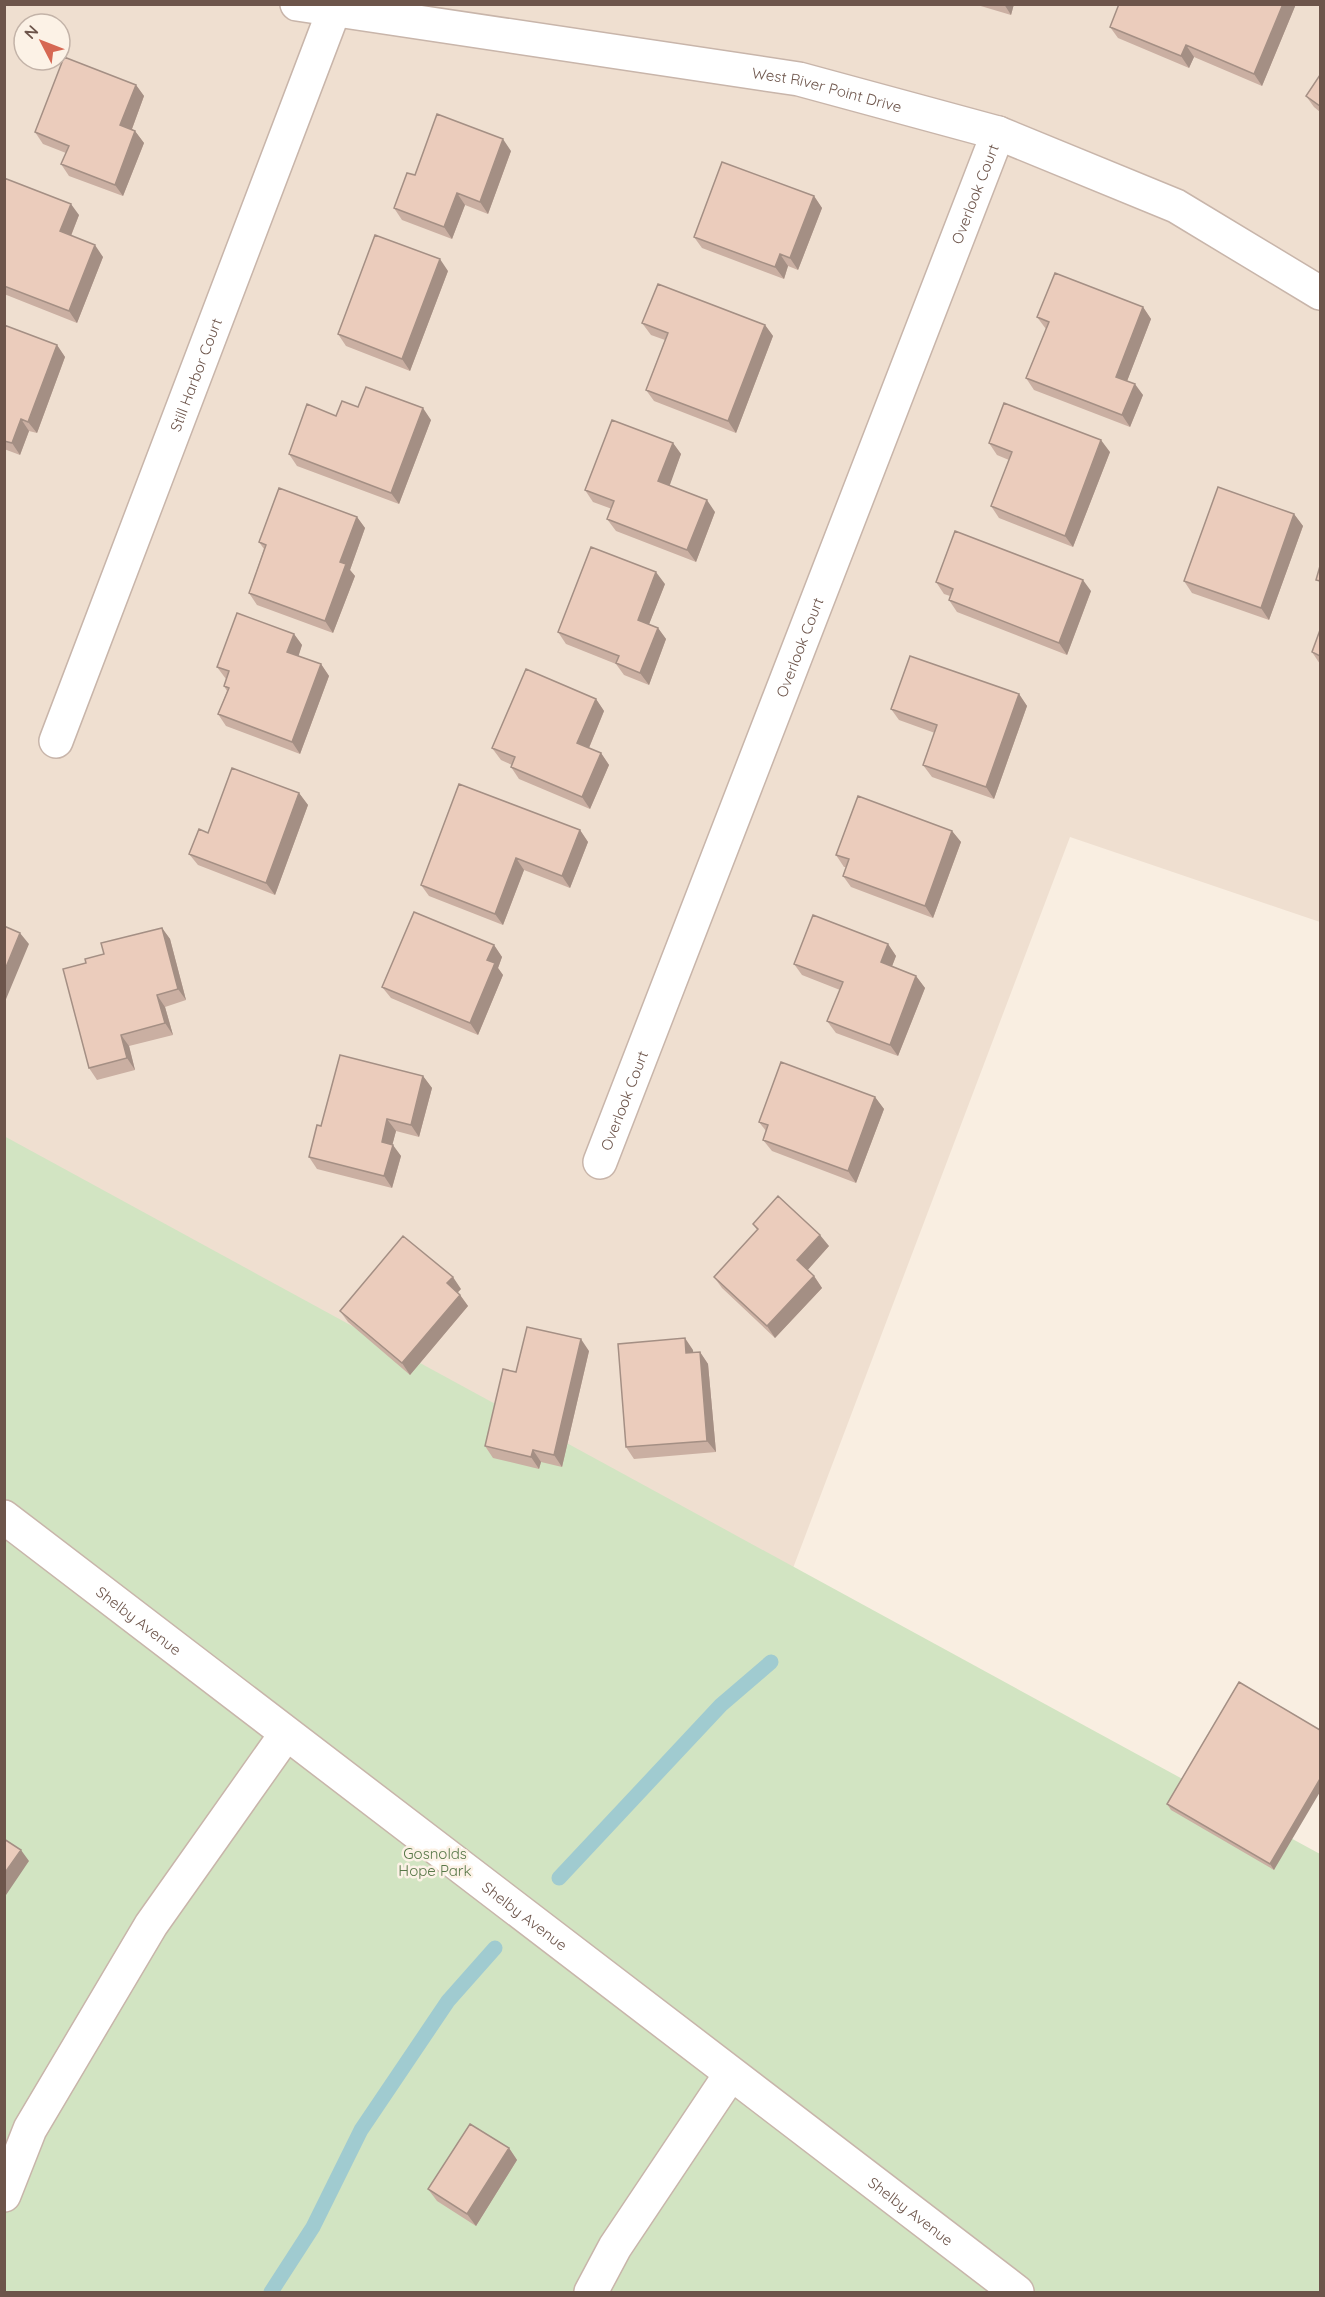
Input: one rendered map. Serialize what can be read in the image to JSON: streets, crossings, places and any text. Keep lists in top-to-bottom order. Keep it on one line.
{"streets":{"street":["West River Point Drive","Overlook Court","Still Harbor Court","Shelby Avenue"]},"crossings":[["West River Point Drive","Overlook Court"],["West River Point Drive","Still Harbor Court"]],"parks":["Gosnolds Hope Park"],"north":"top left"}
